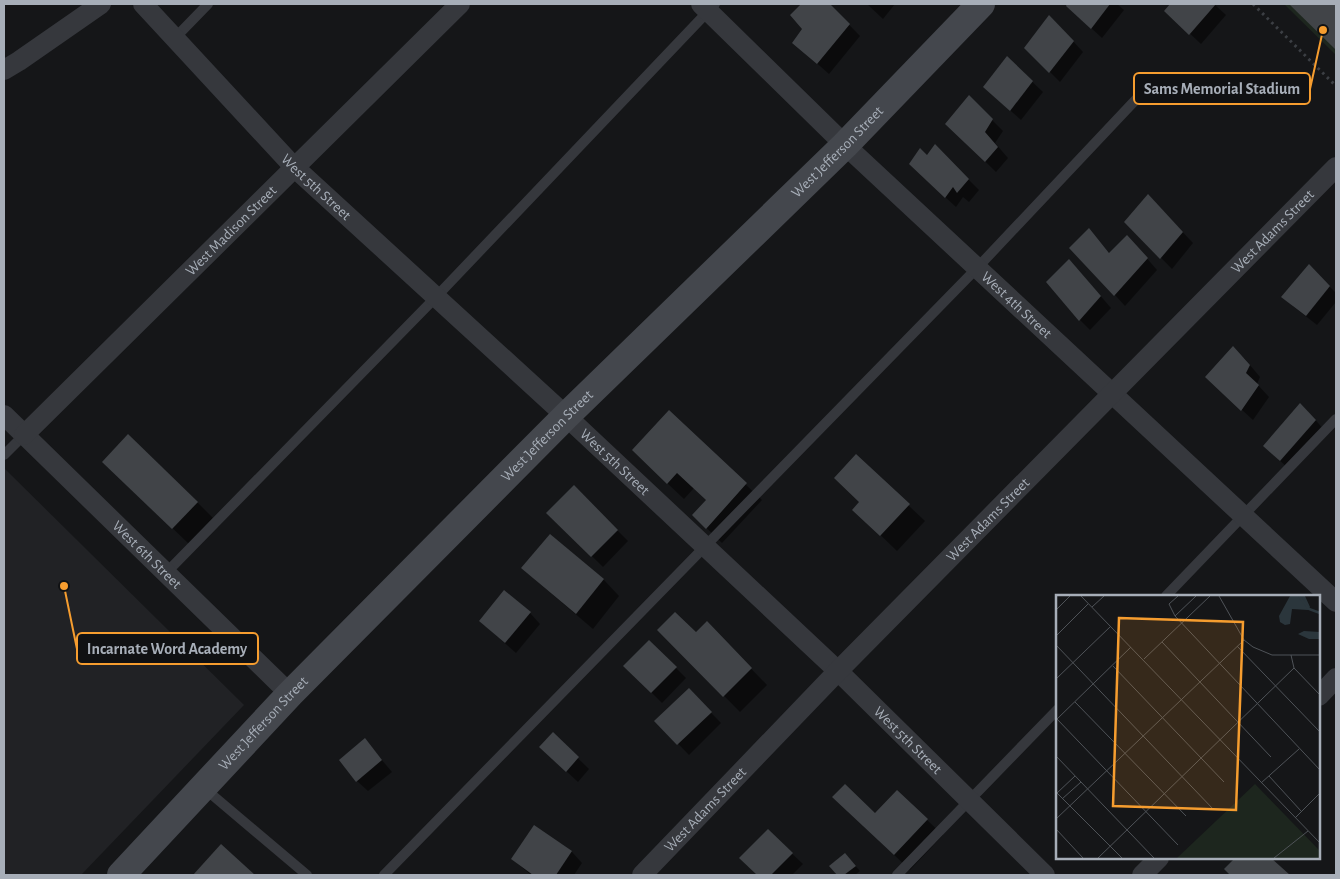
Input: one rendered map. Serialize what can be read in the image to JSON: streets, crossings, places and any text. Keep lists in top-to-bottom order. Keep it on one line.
{"streets":{"street":["West Jefferson Street","West 5th Street","West Madison Street","West Adams Street","West 4th Street","West 6th Street"]},"crossings":[["West Jefferson Street","West 5th Street"],["West Jefferson Street","West 4th Street"],["West Jefferson Street","West 6th Street"],["West 5th Street","West Madison Street"],["West 5th Street","West Adams Street"],["West Madison Street","West 6th Street"],["West Adams Street","West 4th Street"]],"places":["Sams Memorial Stadium","Incarnate Word Academy"]}
